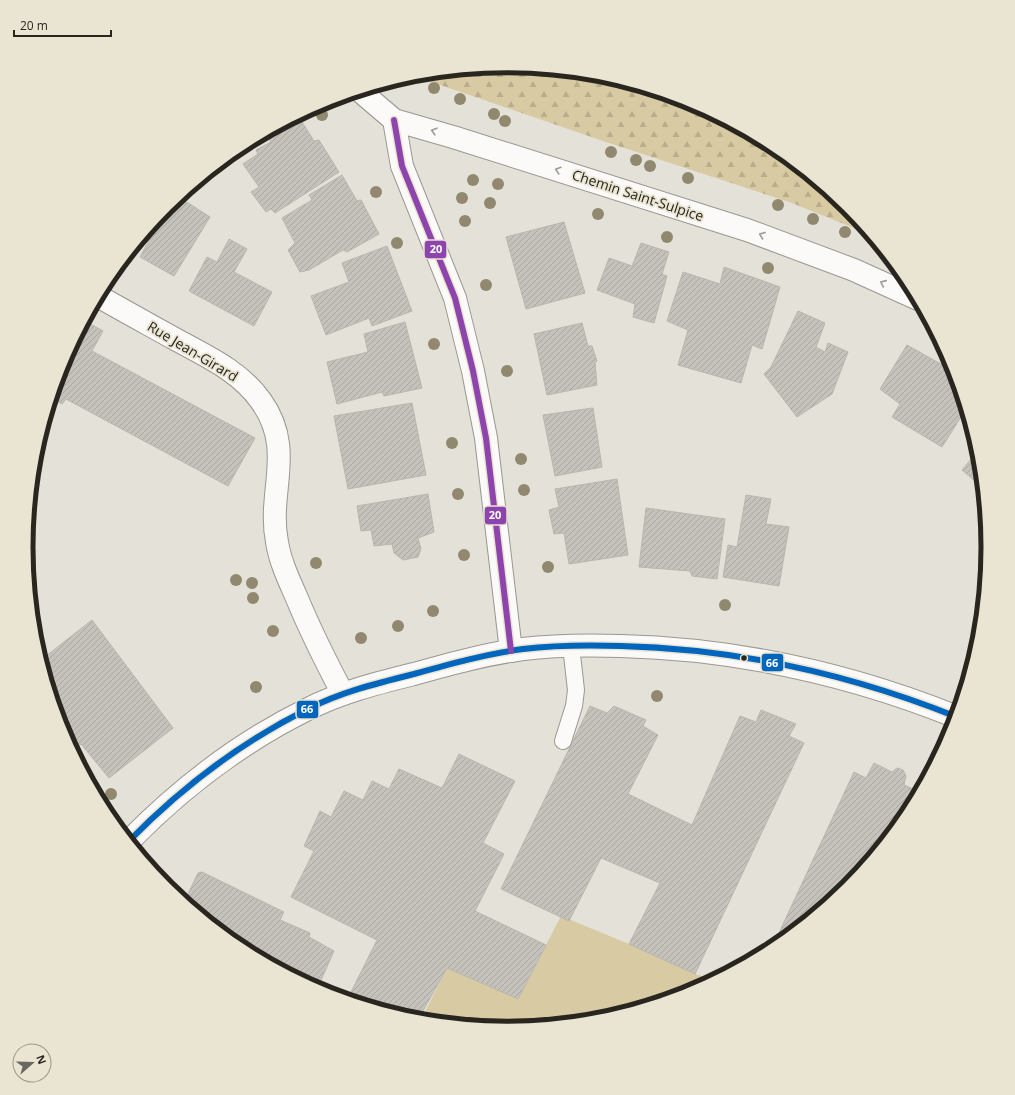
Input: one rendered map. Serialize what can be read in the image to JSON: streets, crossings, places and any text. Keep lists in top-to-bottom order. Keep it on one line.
{"streets":{"street":["Chemin Saint-Sulpice","Rue Jean-Girard"]},"one_way":["Chemin Saint-Sulpice"],"lines":["transit line 20","transit line 66"],"scale_bar":"20 m","north":"right"}
